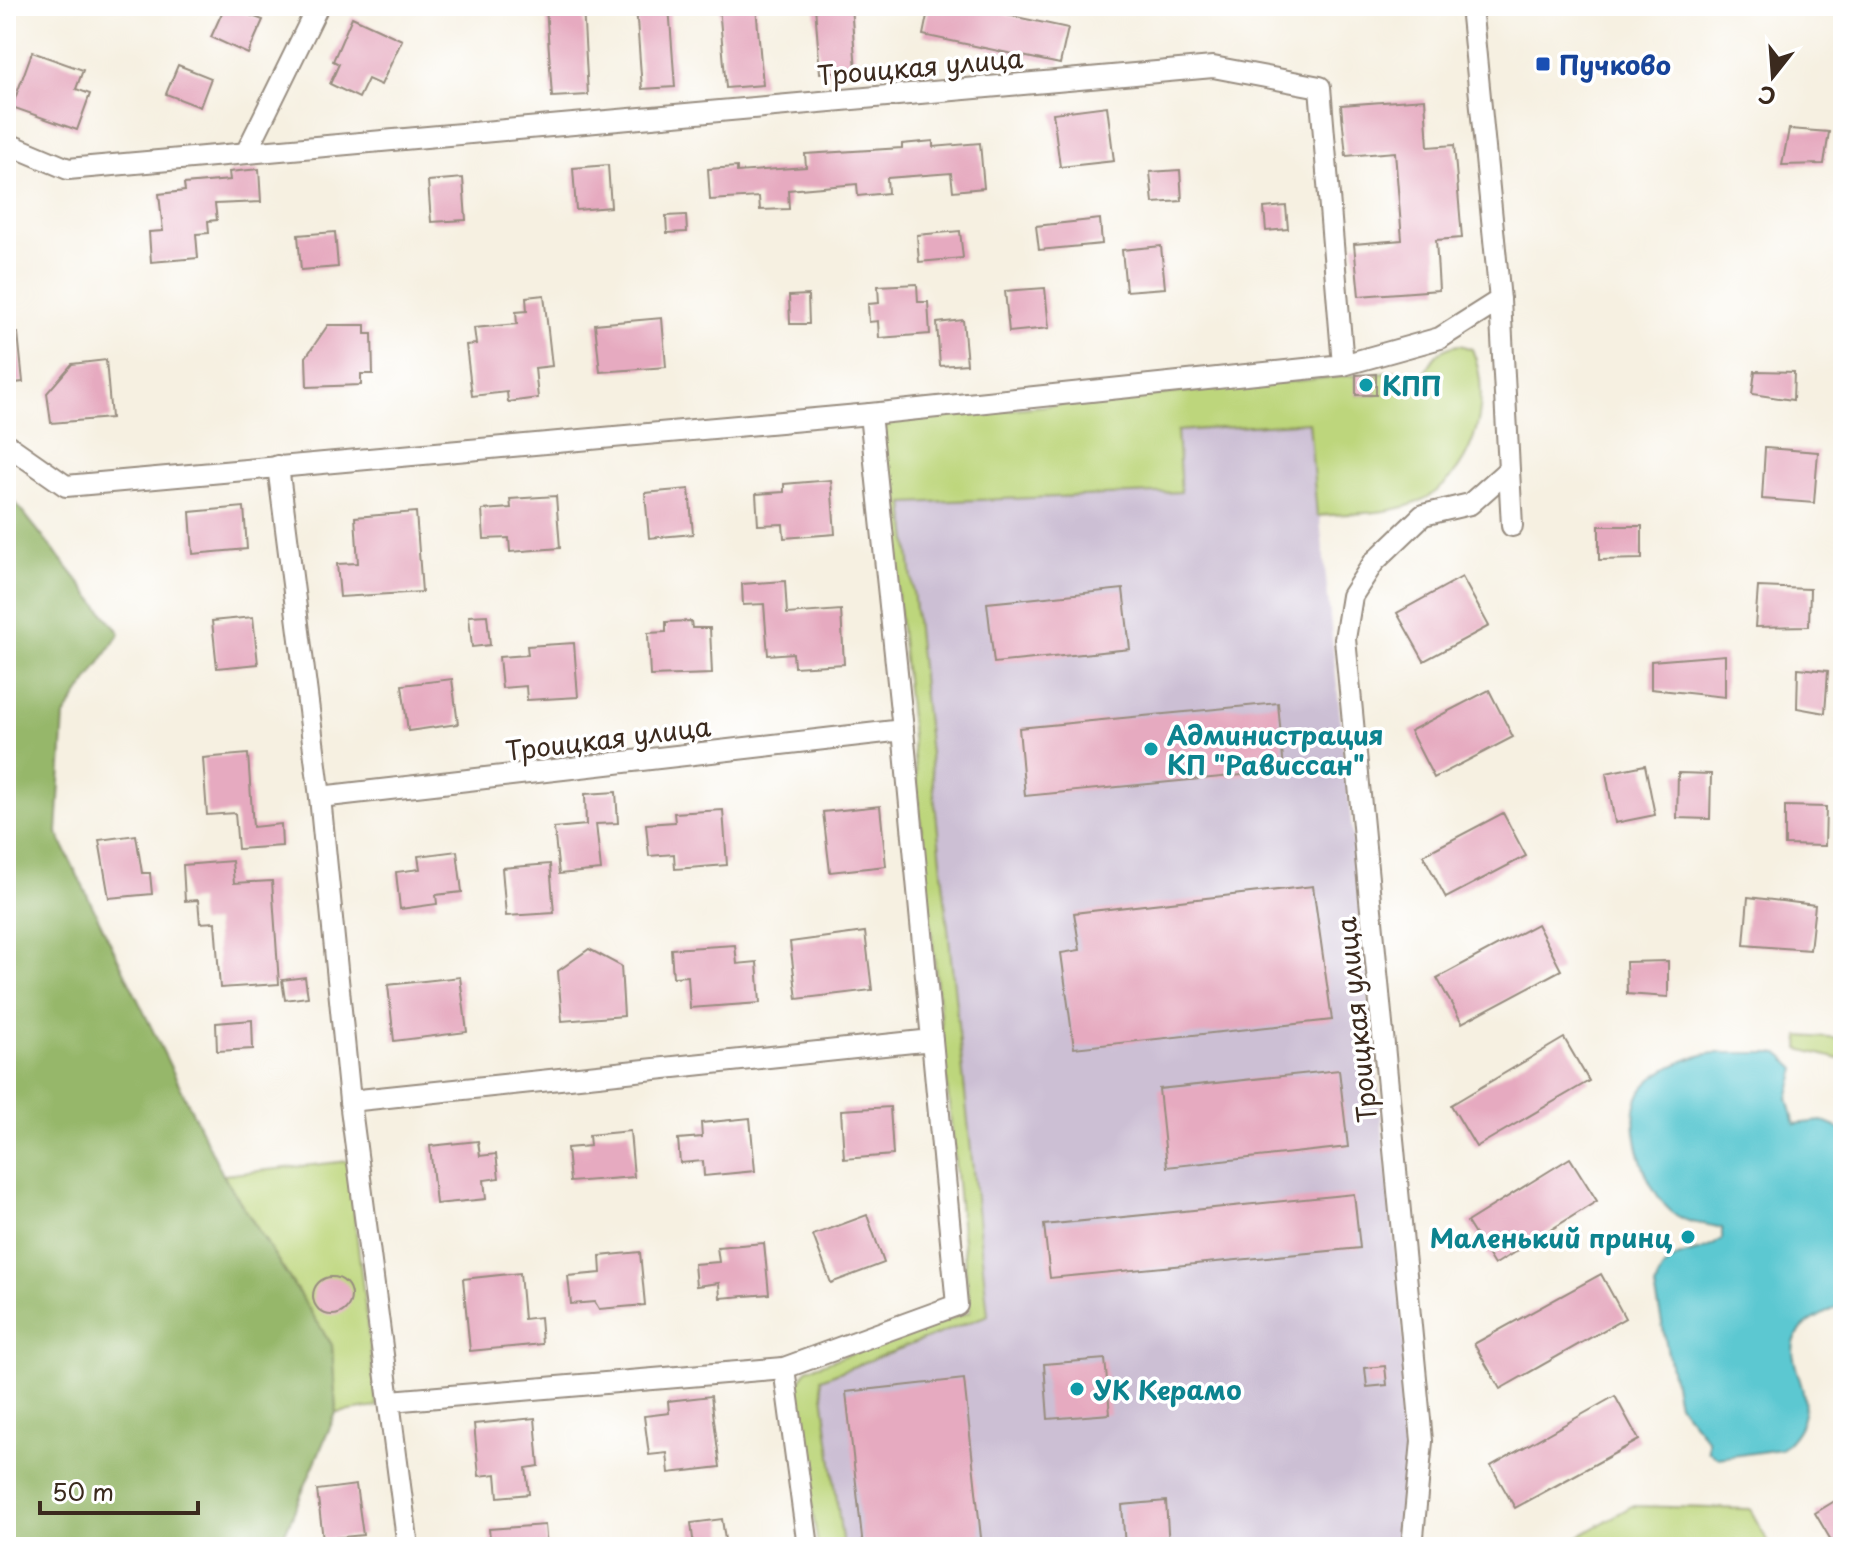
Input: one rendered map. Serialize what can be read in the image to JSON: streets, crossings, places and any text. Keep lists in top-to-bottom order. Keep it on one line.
{"streets":{"street":["Троицкая улица"]},"places":{"transit":["Пучково"],"other":["КПП","Администрация КП \"Рависсан\"","Маленький принц","УК Керамо"]},"scale_bar":"50 m","north":"bottom"}
